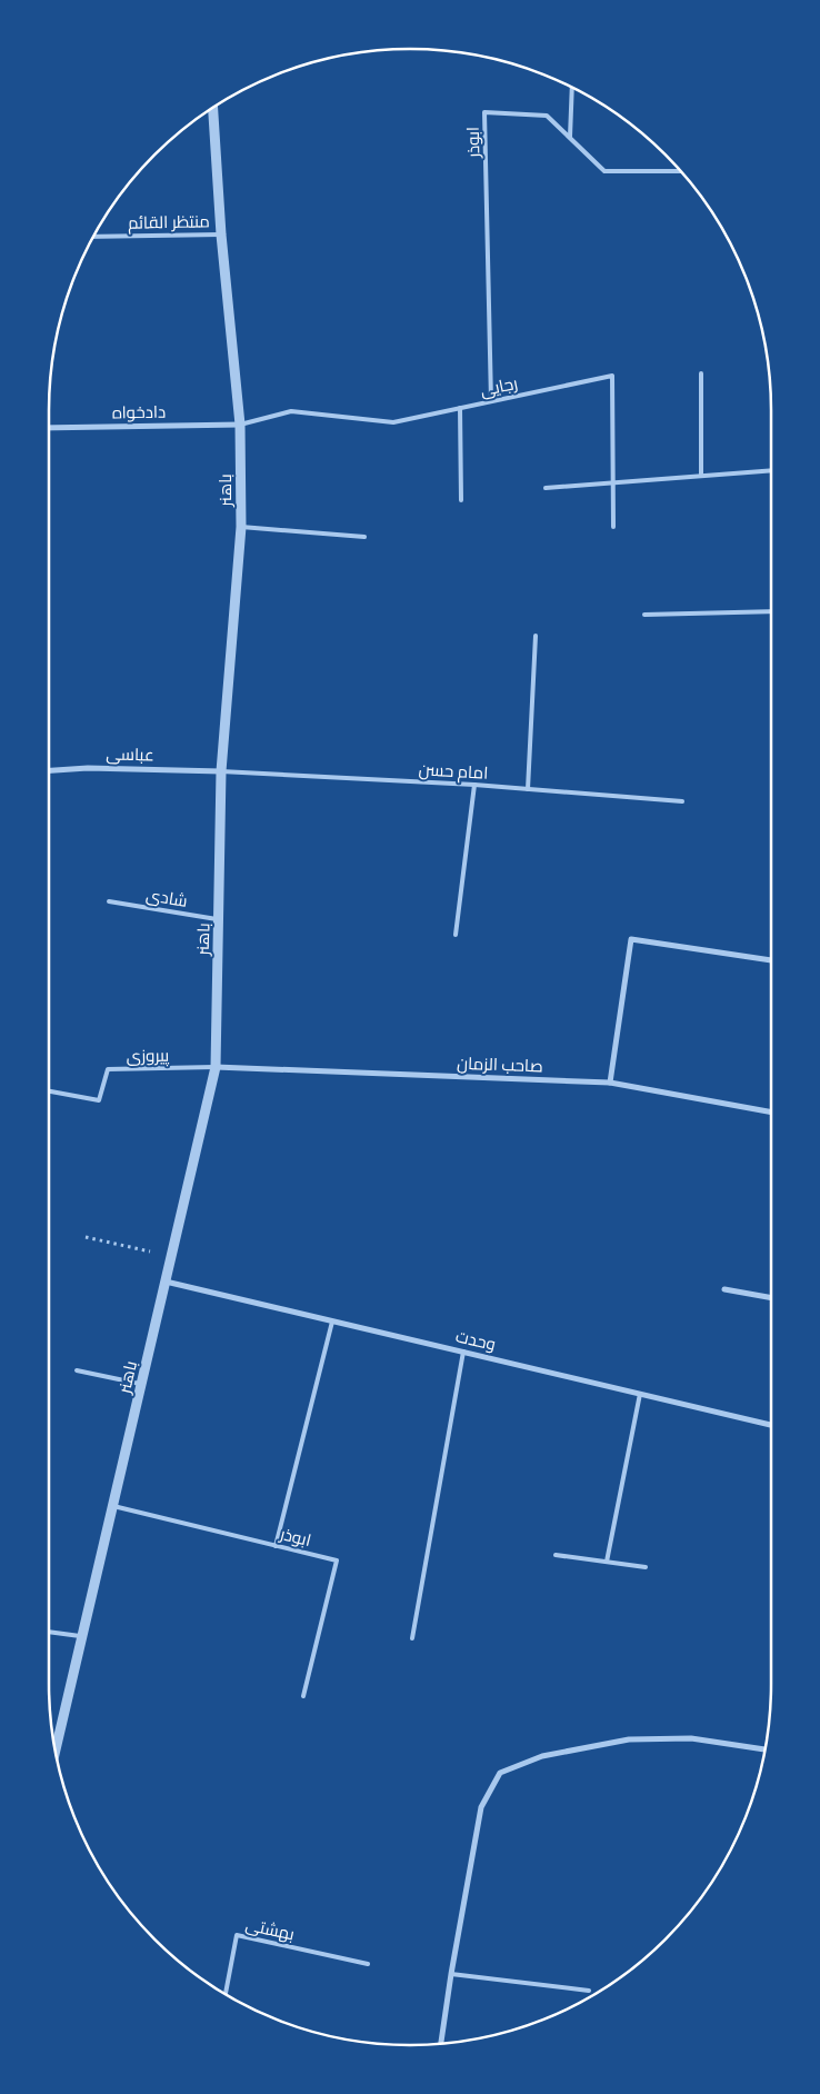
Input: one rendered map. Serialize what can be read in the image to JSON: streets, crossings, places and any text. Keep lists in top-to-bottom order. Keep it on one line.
{"streets":{"street":["دادخواه","باهنر","عباسی","صاحب الزمان","وحدت"],"lane":["ابوذر","منتظر القائم","رجایی","امام حسن","شادی","پیروزی","بهشتی"]},"crossings":[["ابوذر","رجایی"],["ابوذر","باهنر"],["منتظر القائم","باهنر"],["رجایی","دادخواه"],["رجایی","باهنر"],["دادخواه","باهنر"],["باهنر","عباسی"],["باهنر","امام حسن"],["باهنر","شادی"],["باهنر","پیروزی"],["باهنر","صاحب الزمان"],["باهنر","وحدت"],["عباسی","امام حسن"],["پیروزی","صاحب الزمان"]]}
